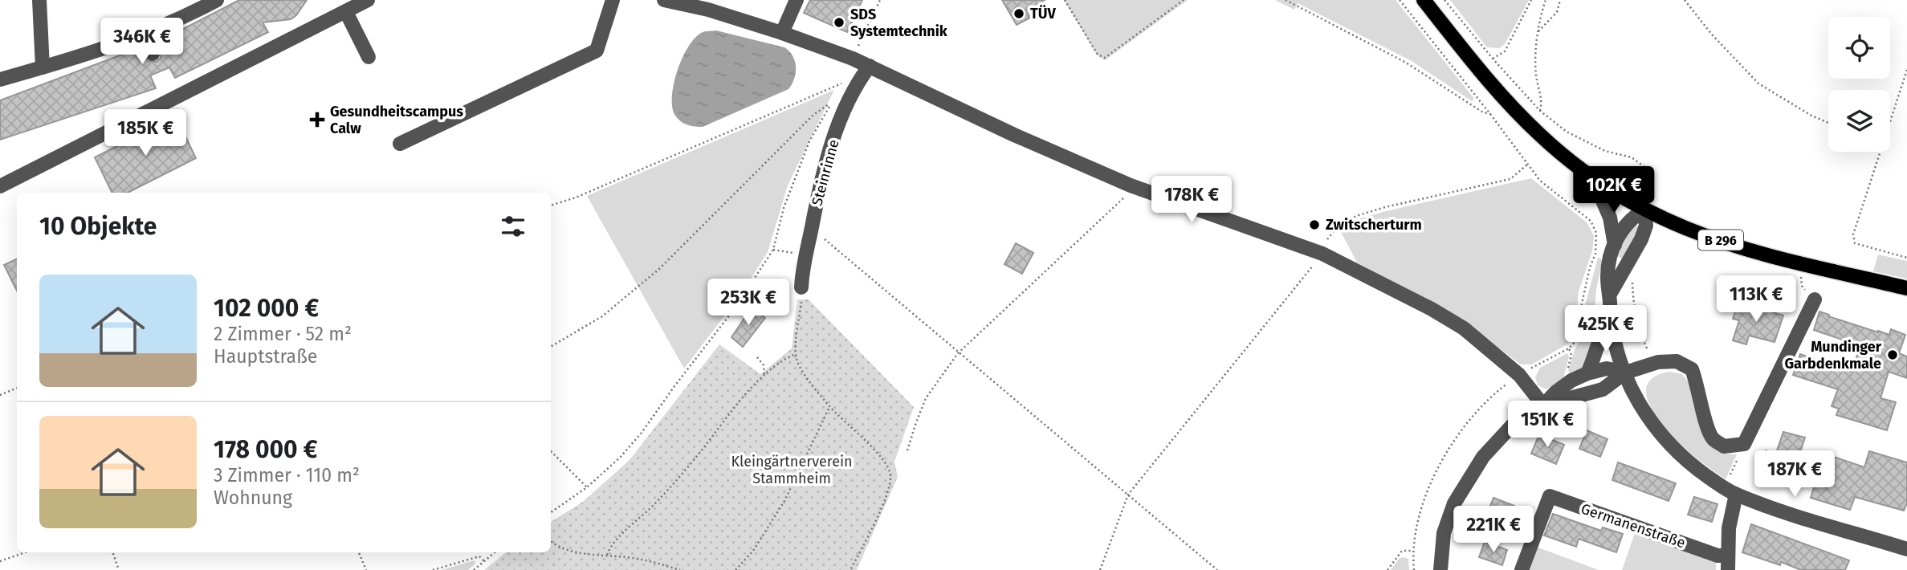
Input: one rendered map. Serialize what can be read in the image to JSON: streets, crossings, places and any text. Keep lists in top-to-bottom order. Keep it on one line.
{"streets":{"main road":["B 296"],"street":["Steinrinne","Germanenstraße"]},"parks":["Kleingärtnerverein Stammheim"],"places":{"other":["TÜV","SDS Systemtechnik","Zwitscherturm","Mundinger Garbdenkmale"],"health":["Gesundheitscampus Calw"]},"page":{"price":["346K €","185K €","102K €","178K €","113K €","253K €","425K €","151K €","187K €","221K €"],"heading":"10 Objekte","list":[{"name":"102 000 €","note":"2 Zimmer · 52 m² · Hauptstraße"},{"name":"178 000 €","note":"3 Zimmer · 110 m² · Wohnung"}]}}
